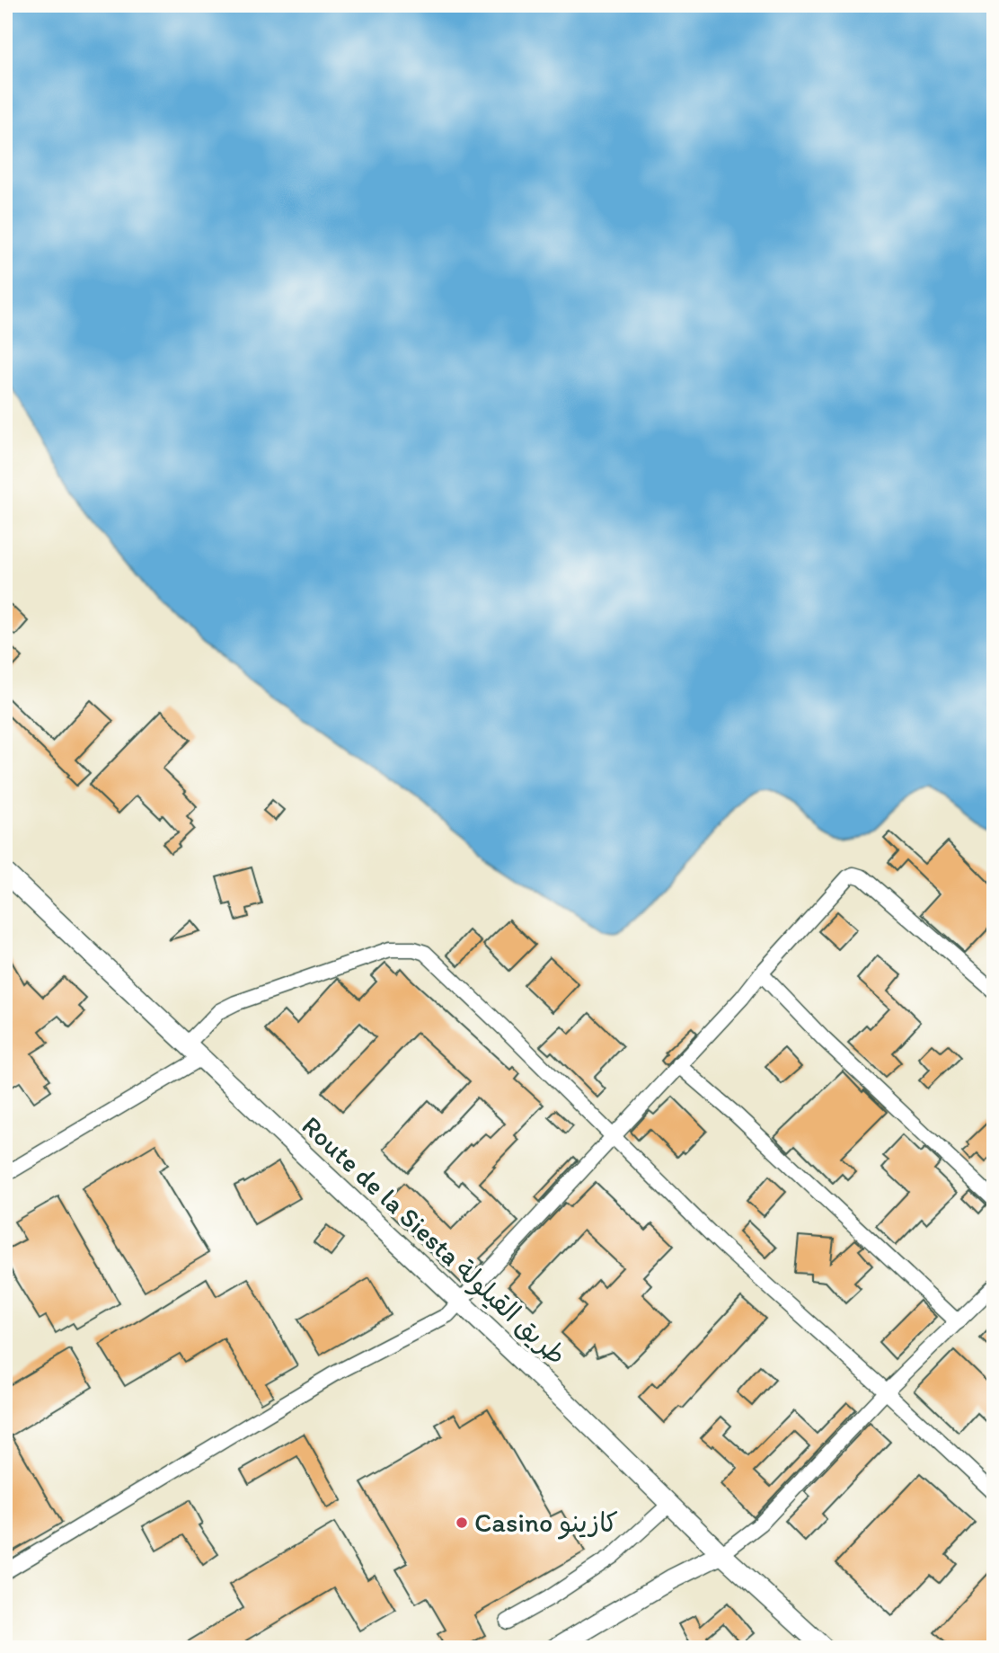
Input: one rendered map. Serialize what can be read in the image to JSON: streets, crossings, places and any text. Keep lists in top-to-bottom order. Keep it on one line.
{"streets":{"main road":["Route de la Siesta طريق القيلولة"]},"places":["Casino كازينو"]}
